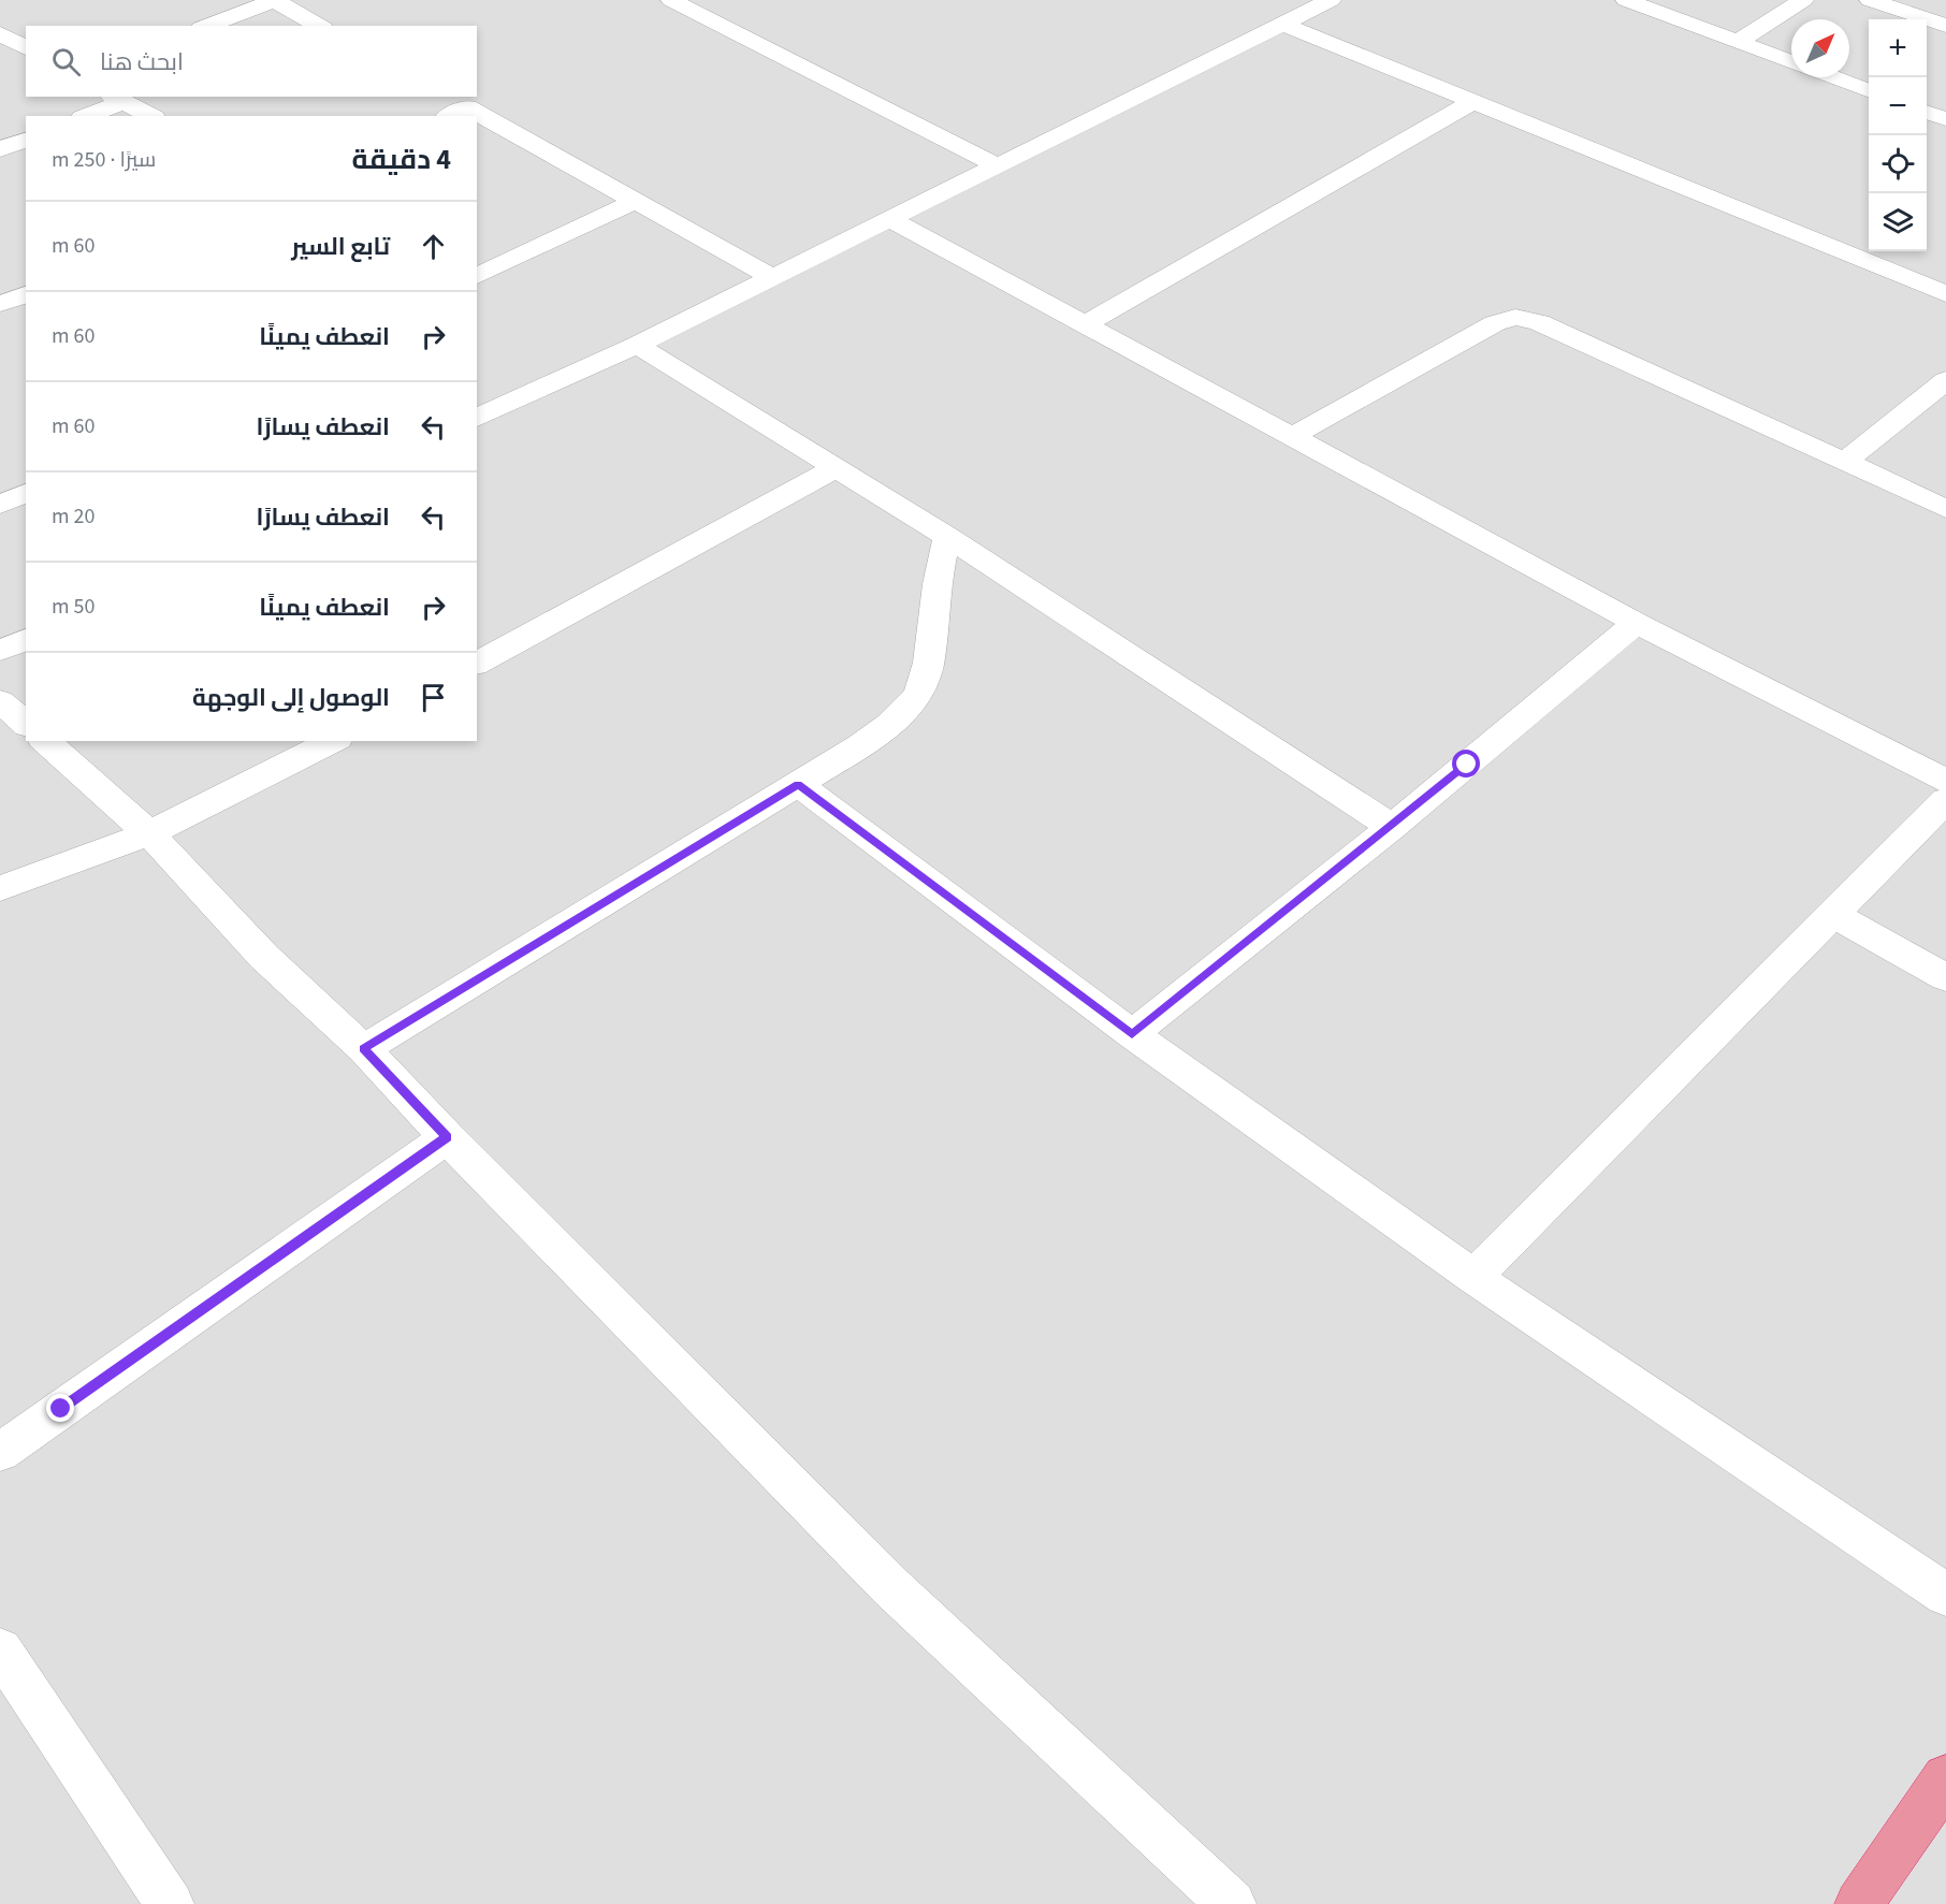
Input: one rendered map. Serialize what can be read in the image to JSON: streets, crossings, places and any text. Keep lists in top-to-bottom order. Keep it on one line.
{"north":"top right","page":{"map_buttons":["+","−"],"search":"ابحث هنا","heading":["4 دقيقة","سيرًا · 250 m"],"list":[["تابع السير","60 m"],["انعطف يمينًا","60 m"],["انعطف يسارًا","60 m"],["انعطف يسارًا","20 m"],["انعطف يمينًا","50 m"],"الوصول إلى الوجهة"]}}
